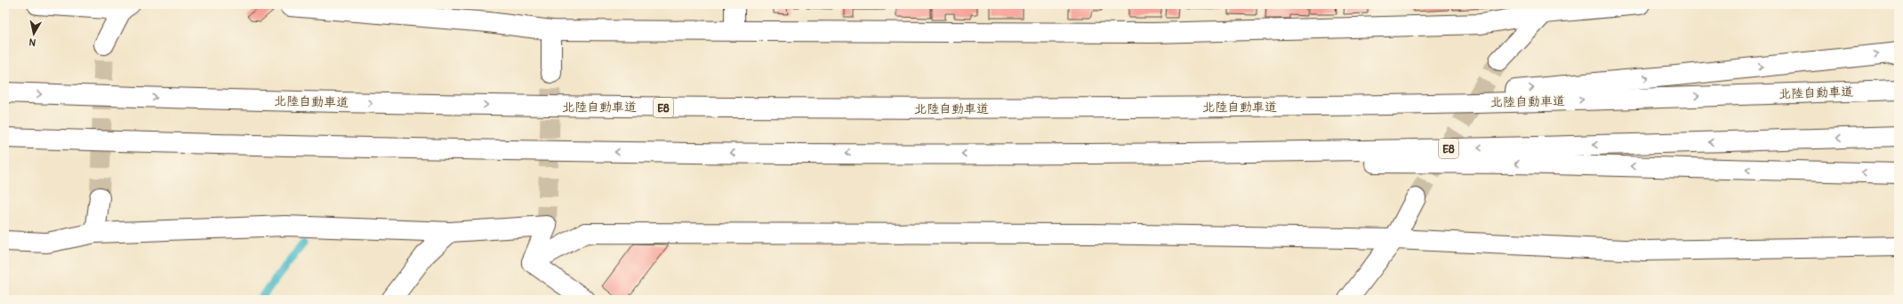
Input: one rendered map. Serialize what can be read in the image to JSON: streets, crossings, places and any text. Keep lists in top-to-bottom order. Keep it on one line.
{"streets":{"main road":["北陸自動車道","E8"]},"north":"bottom"}
